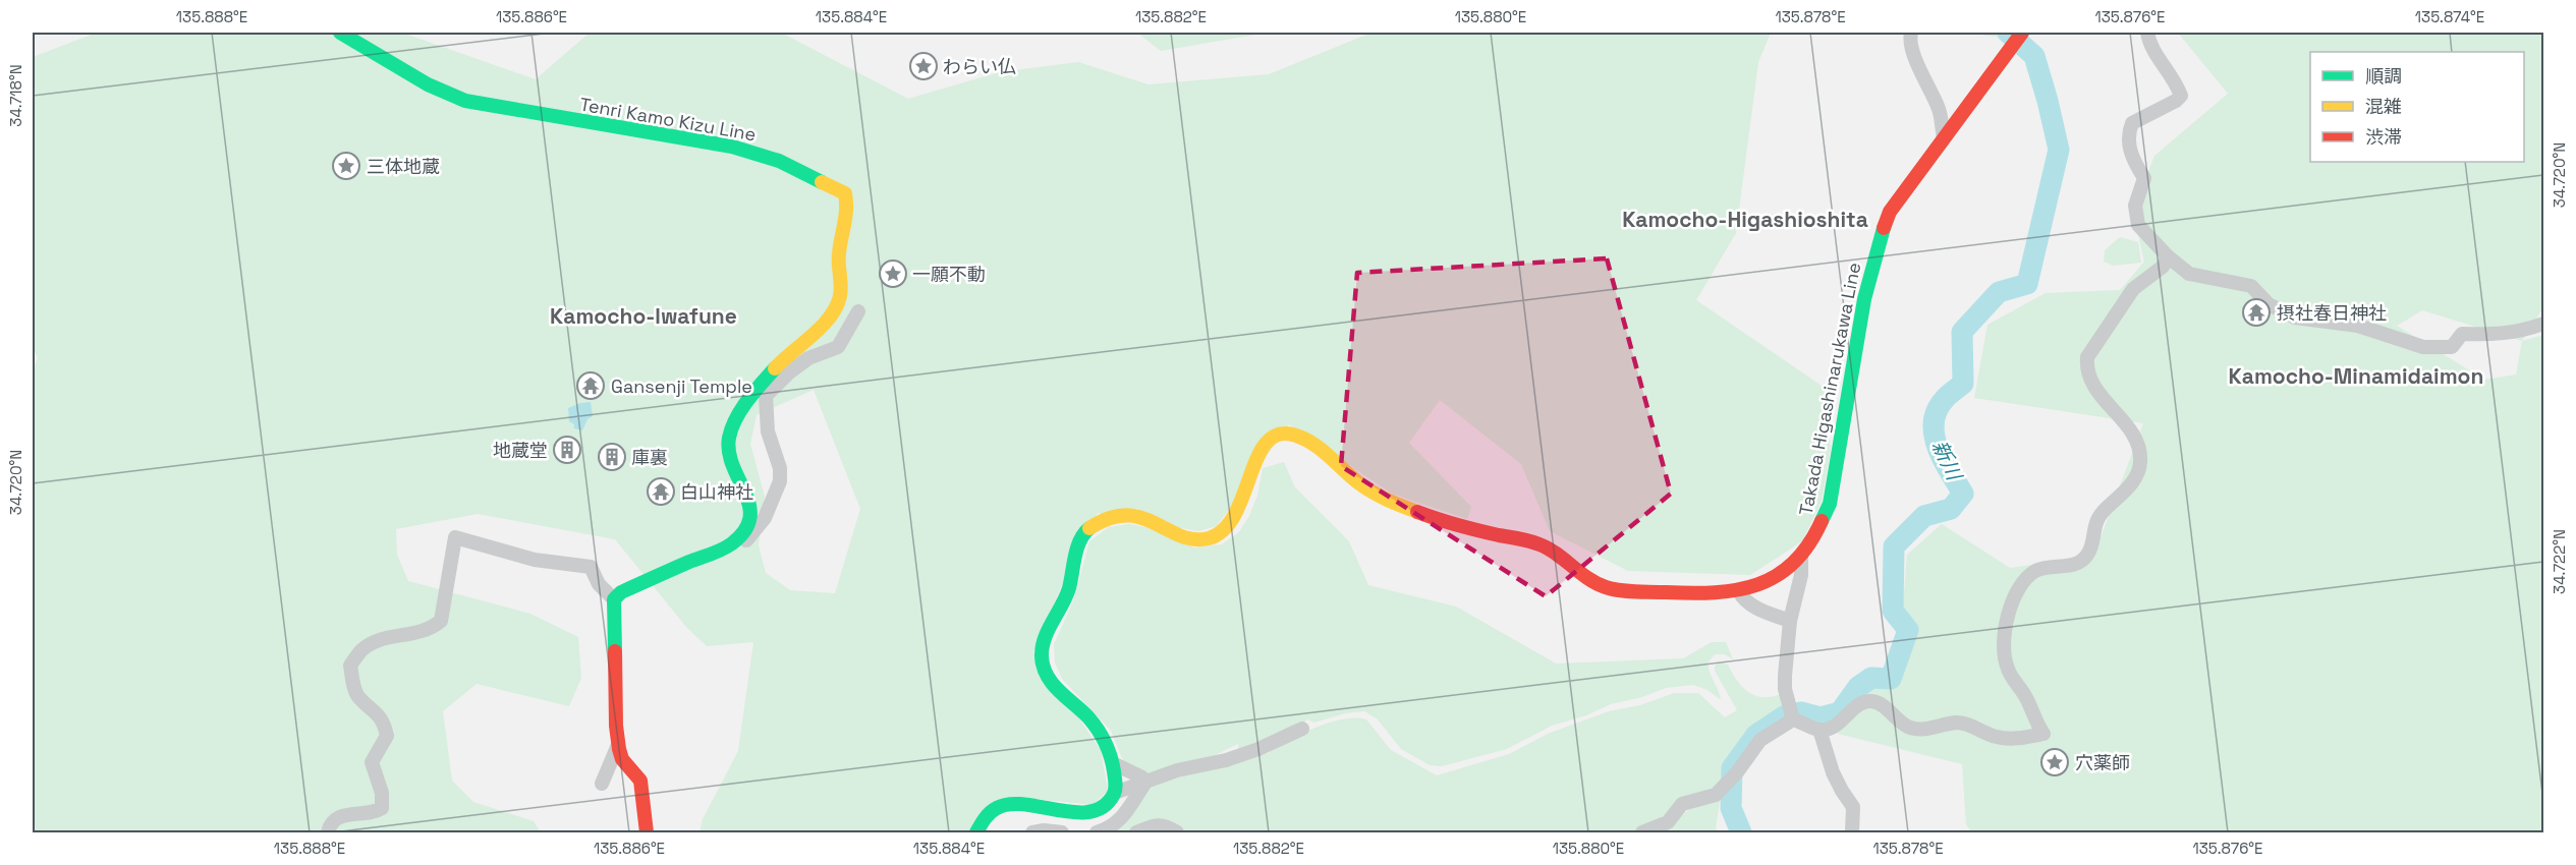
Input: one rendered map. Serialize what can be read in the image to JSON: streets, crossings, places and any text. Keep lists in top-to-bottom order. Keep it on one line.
{"streets":{"main road":["Tenri Kamo Kizu Line","Takada Higashinarukawa Line"]},"districts":["Kamocho-Higashioshita","Kamocho-Iwafune","Kamocho-Minamidaimon"],"water":["新川"],"places":{"place":["わらい仏","三体地蔵","一願不動","穴薬師"],"temple":["摂社春日神社","Gansenji Temple","白山神社"],"building":["地蔵堂","庫裏"]},"legend":["順調","混雑","渋滞"],"coordinates":["135.888°E","135.886°E","135.884°E","135.882°E","135.880°E","135.878°E","135.876°E","135.874°E","34.718°N","34.720°N","34.722°N"]}
